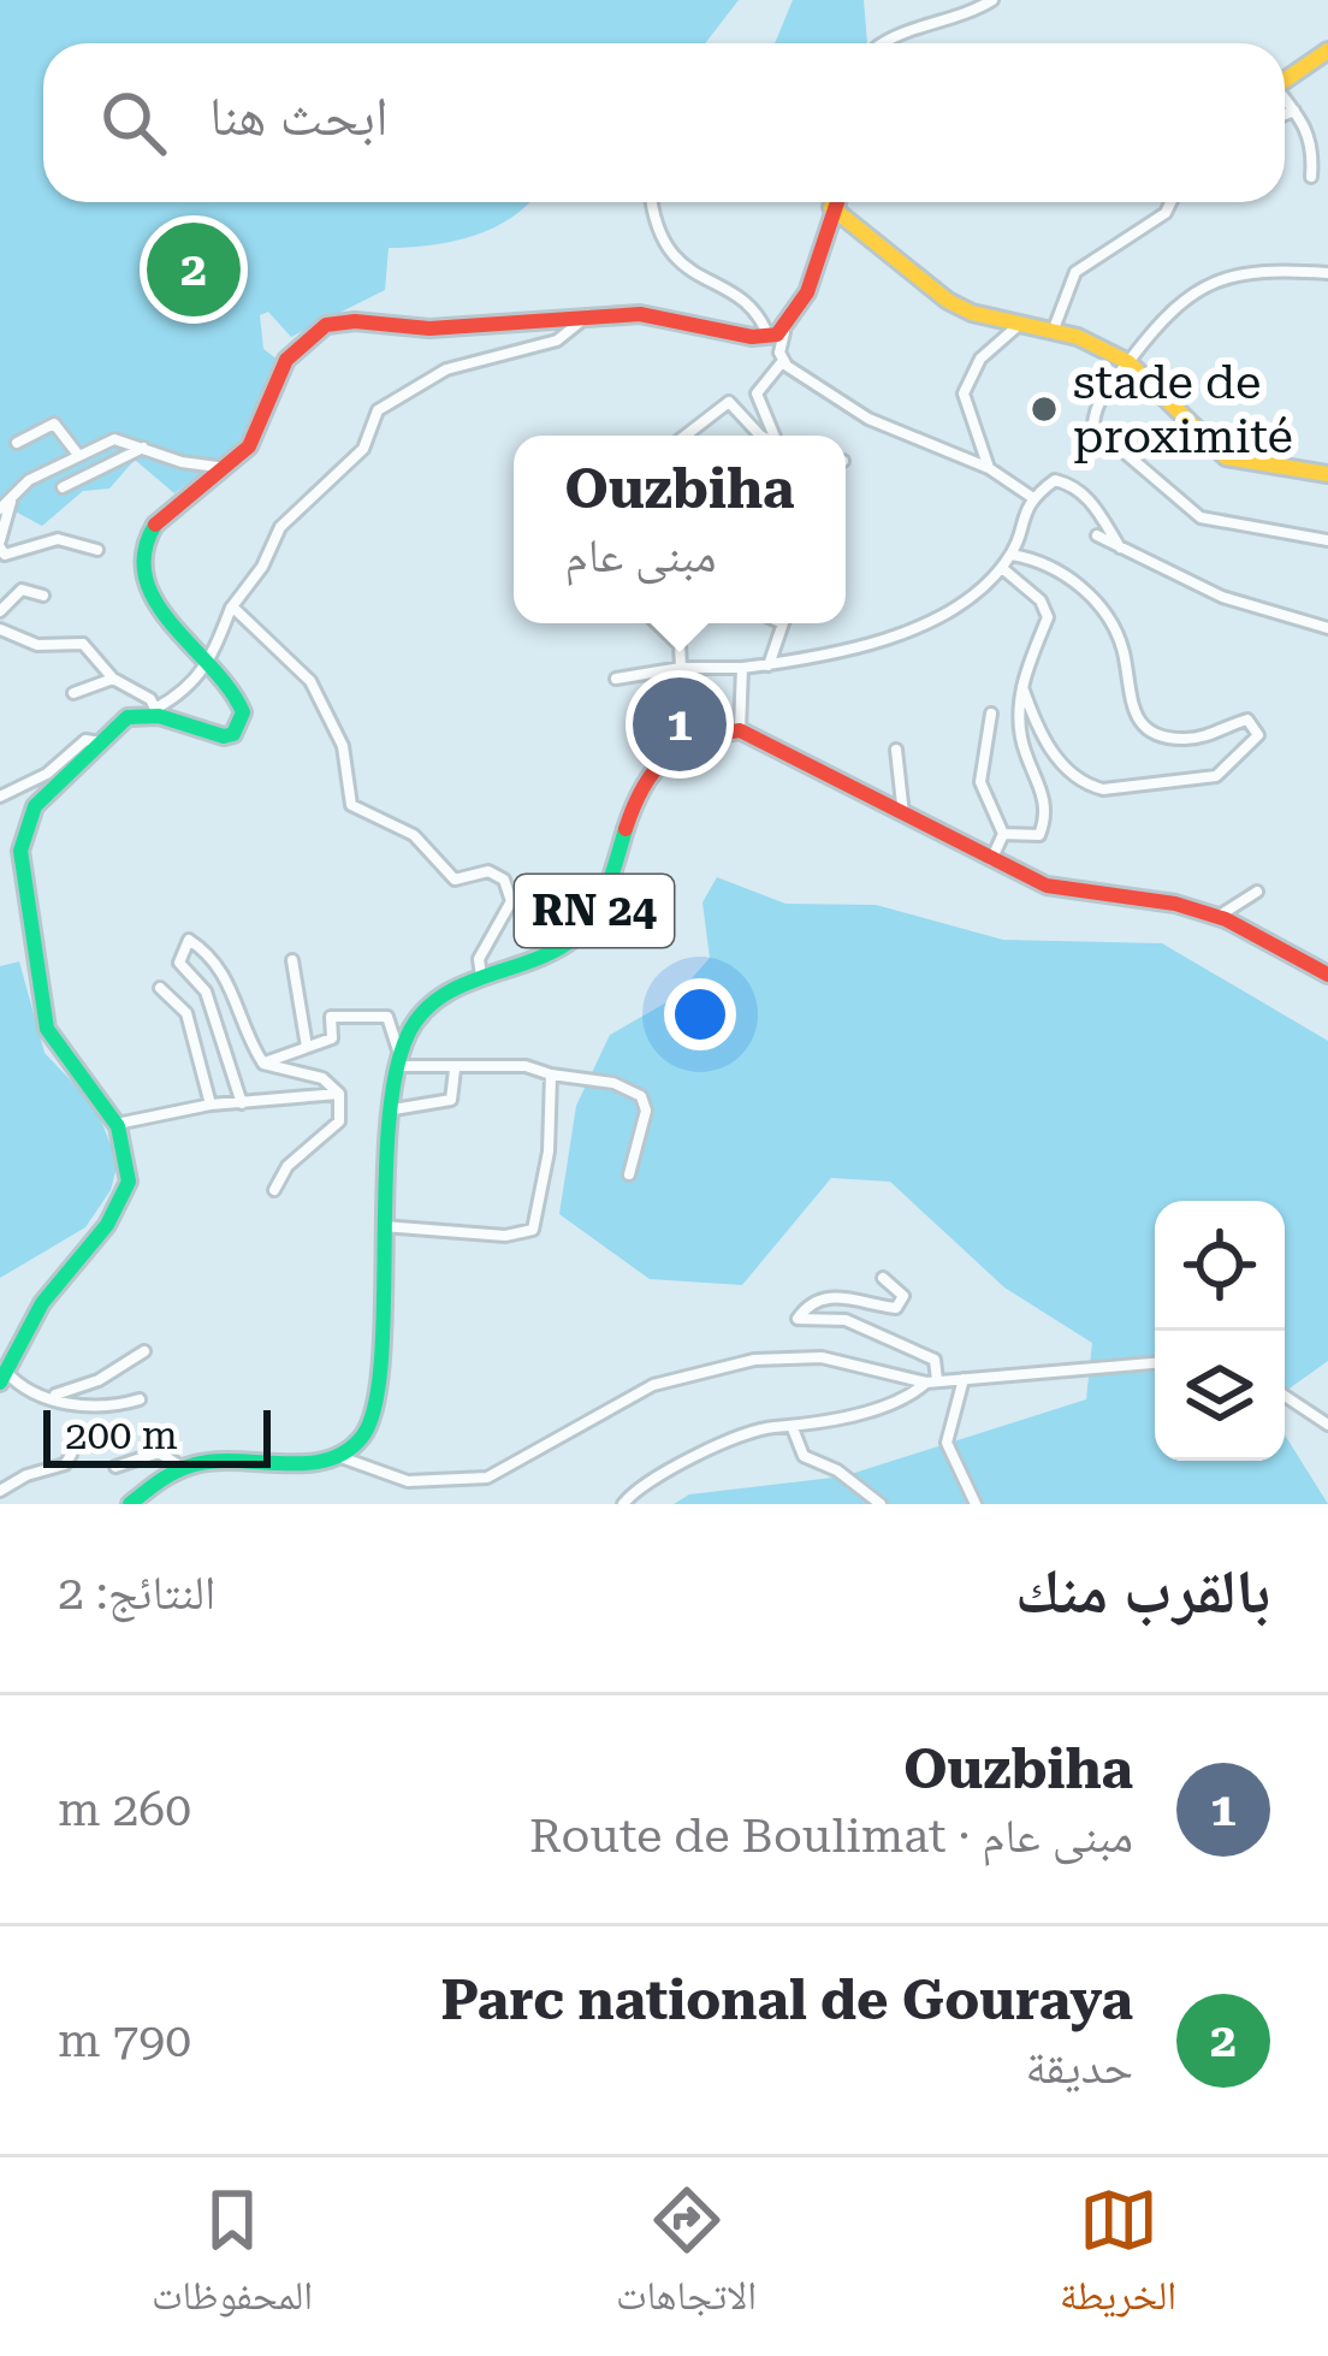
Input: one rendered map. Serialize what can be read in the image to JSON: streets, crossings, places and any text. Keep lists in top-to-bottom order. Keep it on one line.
{"streets":{"main road":["RN 24"]},"places":["stade de proximité"],"scale_bar":"200 m","page":{"search":"ابحث هنا","pins":["2","1"],"popup":["Ouzbiha","مبنى عام"],"scale":"200 m","heading":["بالقرب منك","النتائج: 2"],"list":[{"mark":"1","name":"Ouzbiha","note":"مبنى عام · Route de Boulimat","value":"260 m"},{"mark":"2","name":"Parc national de Gouraya","note":"حديقة","value":"790 m"}],"nav":["الخريطة","الاتجاهات","المحفوظات"]}}
